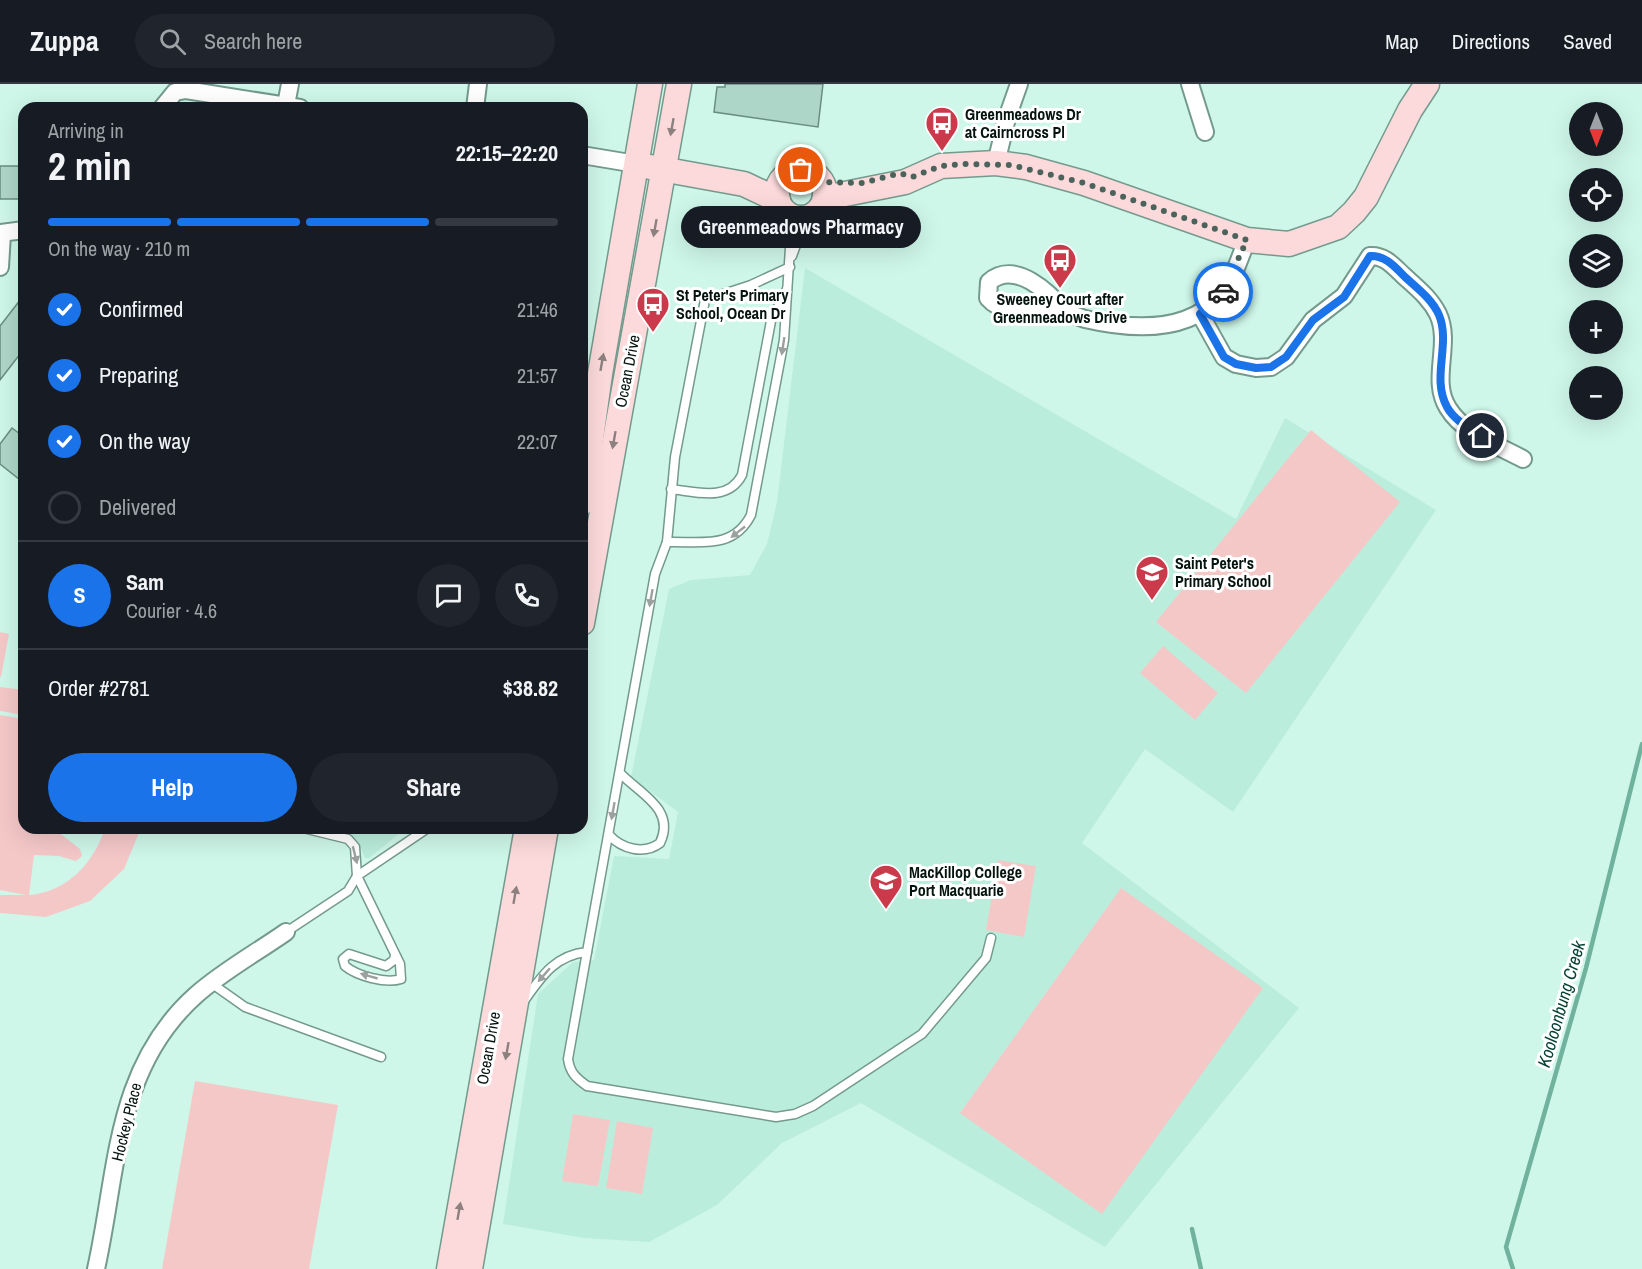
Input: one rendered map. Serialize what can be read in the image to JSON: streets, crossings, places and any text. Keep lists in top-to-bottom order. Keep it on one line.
{"streets":{"main road":["Ocean Drive"],"street":["Hockey Place"]},"water":["Kooloonbung Creek"],"places":{"bus stop":["Greenmeadows Dr at Cairncross Pl","Sweeney Court after Greenmeadows Drive","St Peter's Primary School, Ocean Dr"],"other":["Greenmeadows Pharmacy"],"school or university":["Saint Peter's Primary School","MacKillop College Port Macquarie"]},"north":"bottom","page":{"header":"Zuppa","search":"Search here","nav":["Map","Directions","Saved"],"map_buttons":["+","−"],"heading":["2 min","Arriving in","22:15–22:20"],"panel":["Sam","Courier · 4.6","Order #2781","$38.82"],"bar":"On the way · 210 m","bubble":"Greenmeadows Pharmacy","list":[["Confirmed","21:46"],["Preparing","21:57"],["On the way","22:07"],"Delivered"],"round":"S","buttons":["Help","Share"]}}
